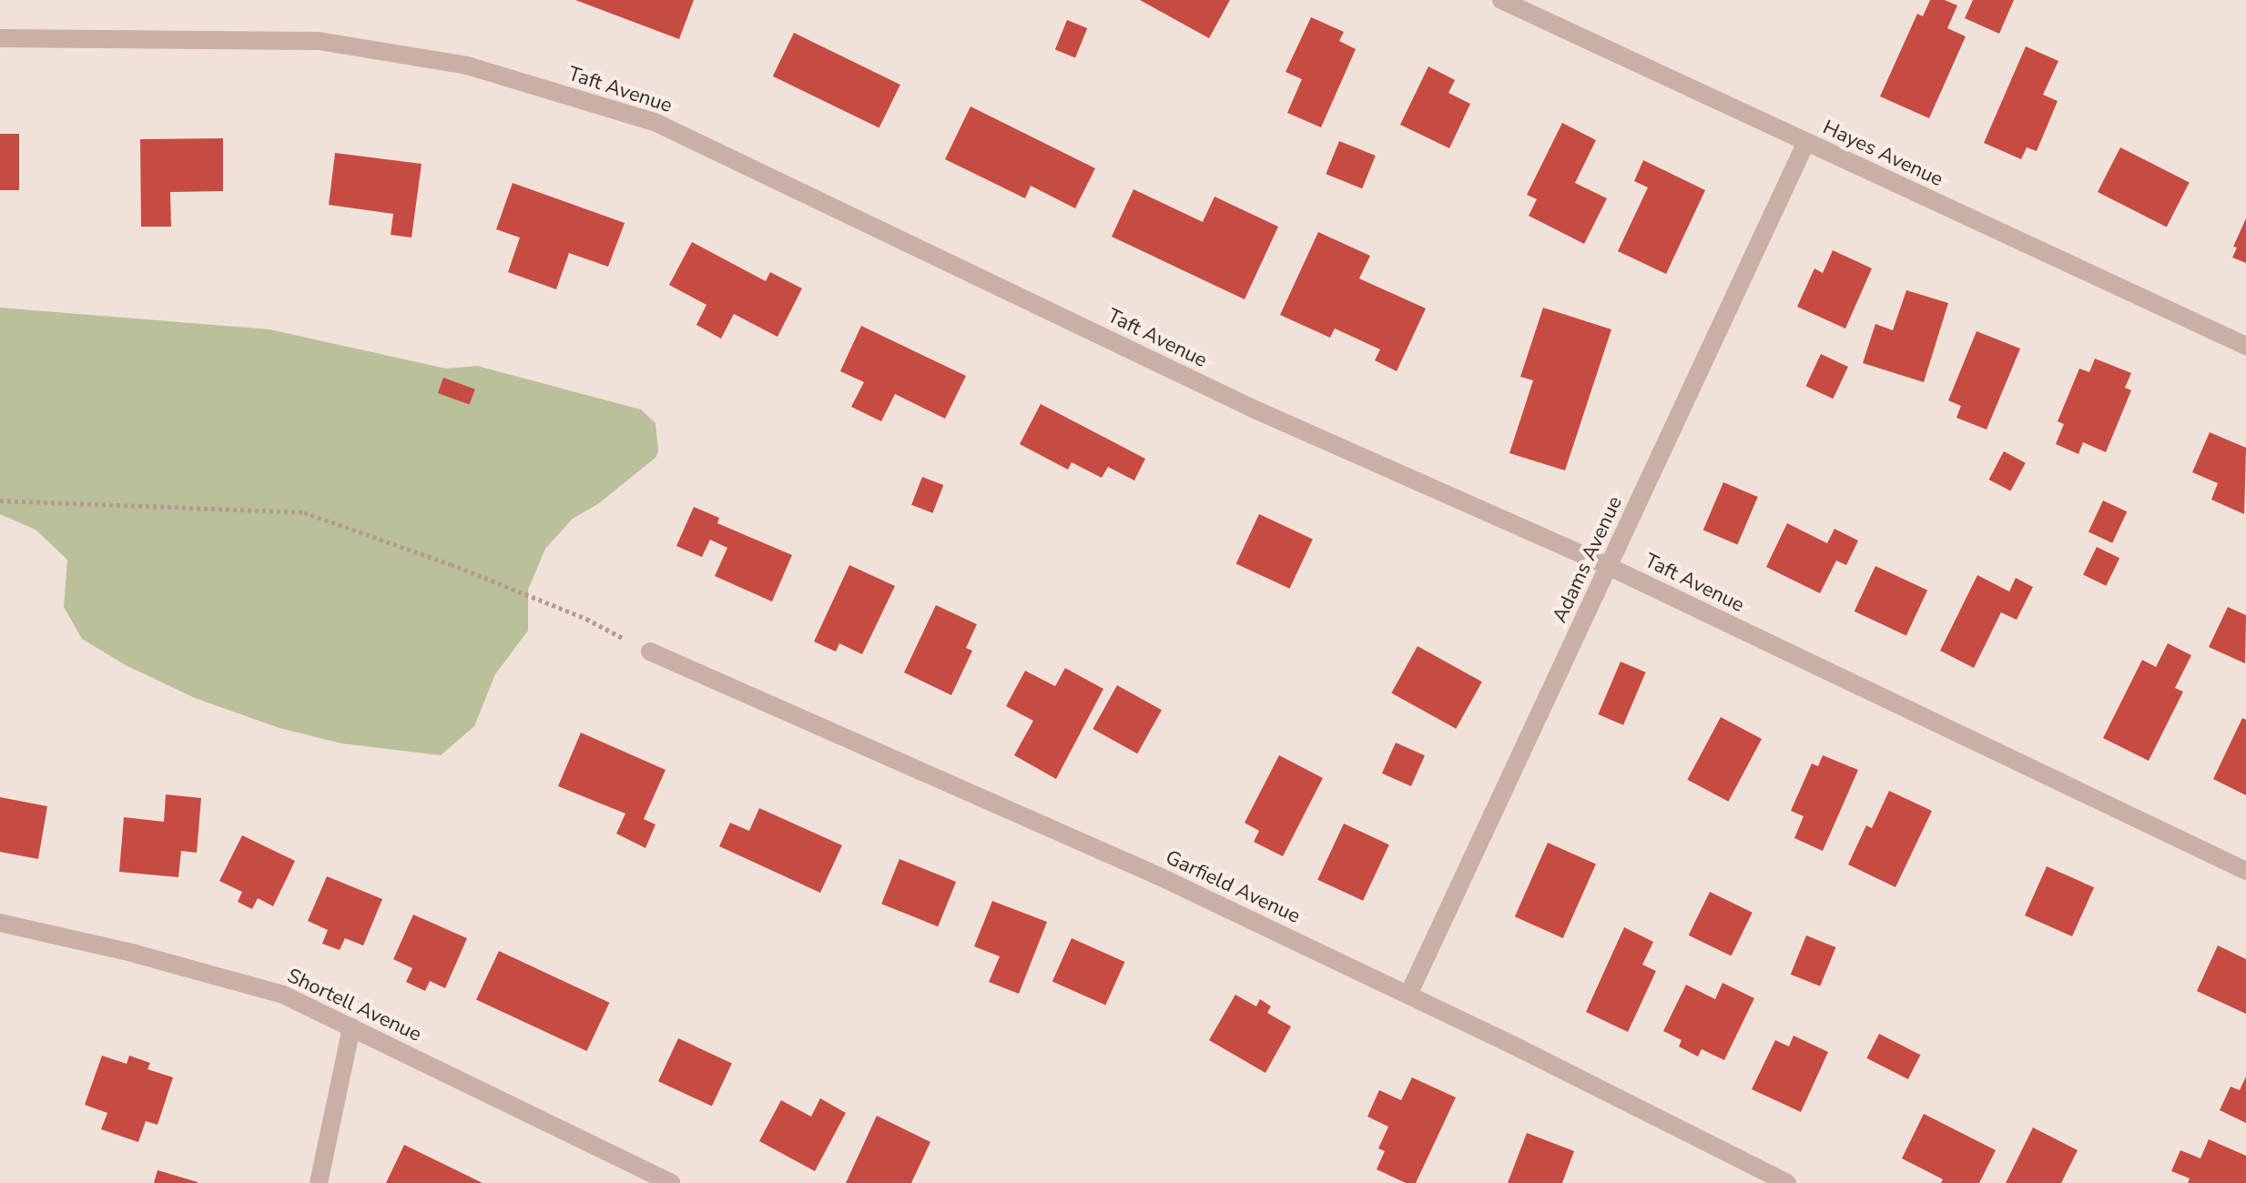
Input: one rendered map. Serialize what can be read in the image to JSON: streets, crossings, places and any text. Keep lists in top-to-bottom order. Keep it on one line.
{"streets":{"street":["Taft Avenue","Hayes Avenue","Adams Avenue","Garfield Avenue","Shortell Avenue"]},"crossings":[["Taft Avenue","Adams Avenue"],["Hayes Avenue","Adams Avenue"],["Adams Avenue","Garfield Avenue"]]}
